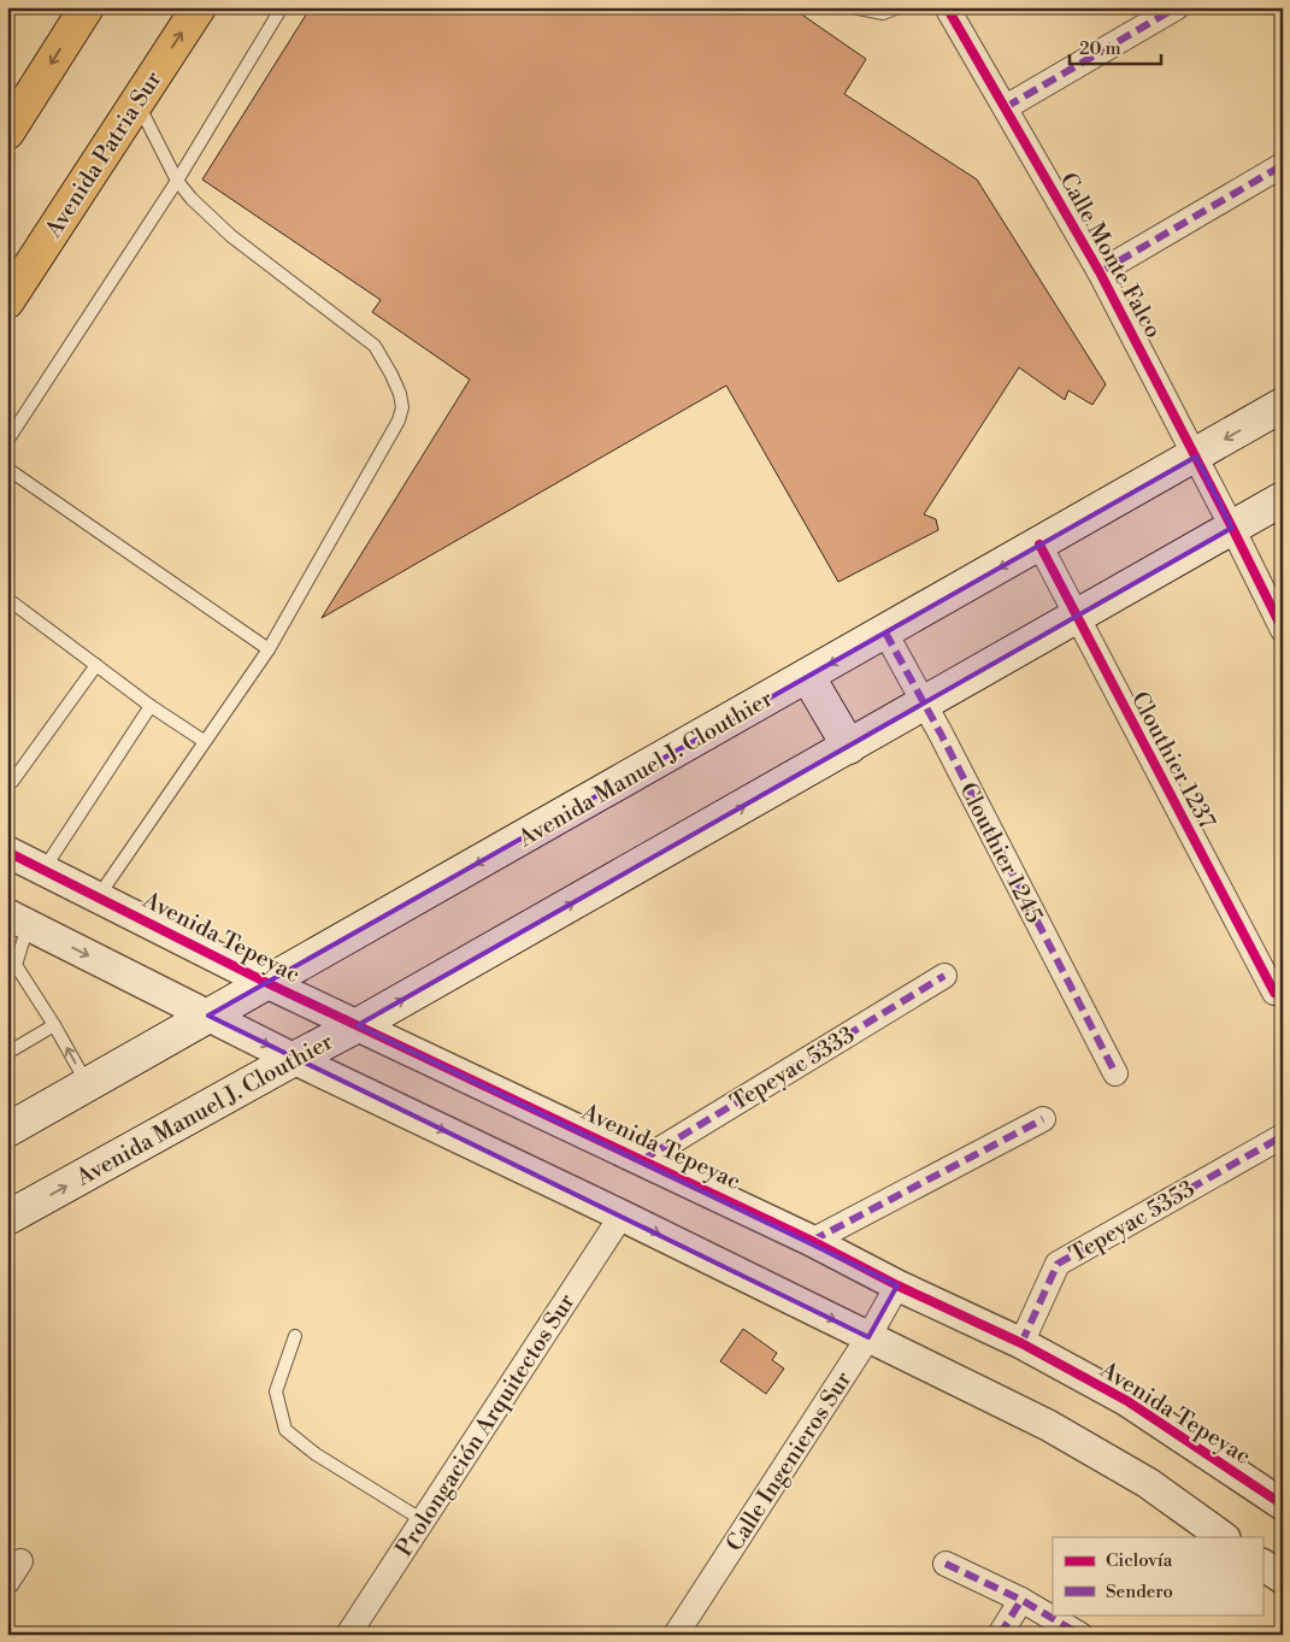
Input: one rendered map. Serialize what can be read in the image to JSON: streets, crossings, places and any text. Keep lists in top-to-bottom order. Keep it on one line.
{"streets":{"main road":["Avenida Patria Sur","Avenida Manuel J. Clouthier"],"street":["Calle Monte Falco","Clouthier 1237","Clouthier 1245","Avenida Tepeyac","Tepeyac 5333","Tepeyac 5353","Prolongación Arquitectos Sur","Calle Ingenieros Sur"]},"crossings":[["Calle Monte Falco","Avenida Manuel J. Clouthier"],["Clouthier 1237","Avenida Manuel J. Clouthier"],["Avenida Manuel J. Clouthier","Clouthier 1245"],["Avenida Manuel J. Clouthier","Avenida Tepeyac"],["Avenida Tepeyac","Tepeyac 5333"],["Avenida Tepeyac","Tepeyac 5353"],["Avenida Tepeyac","Calle Ingenieros Sur"]],"legend":["Ciclovía","Sendero"],"scale_bar":"20 m"}
